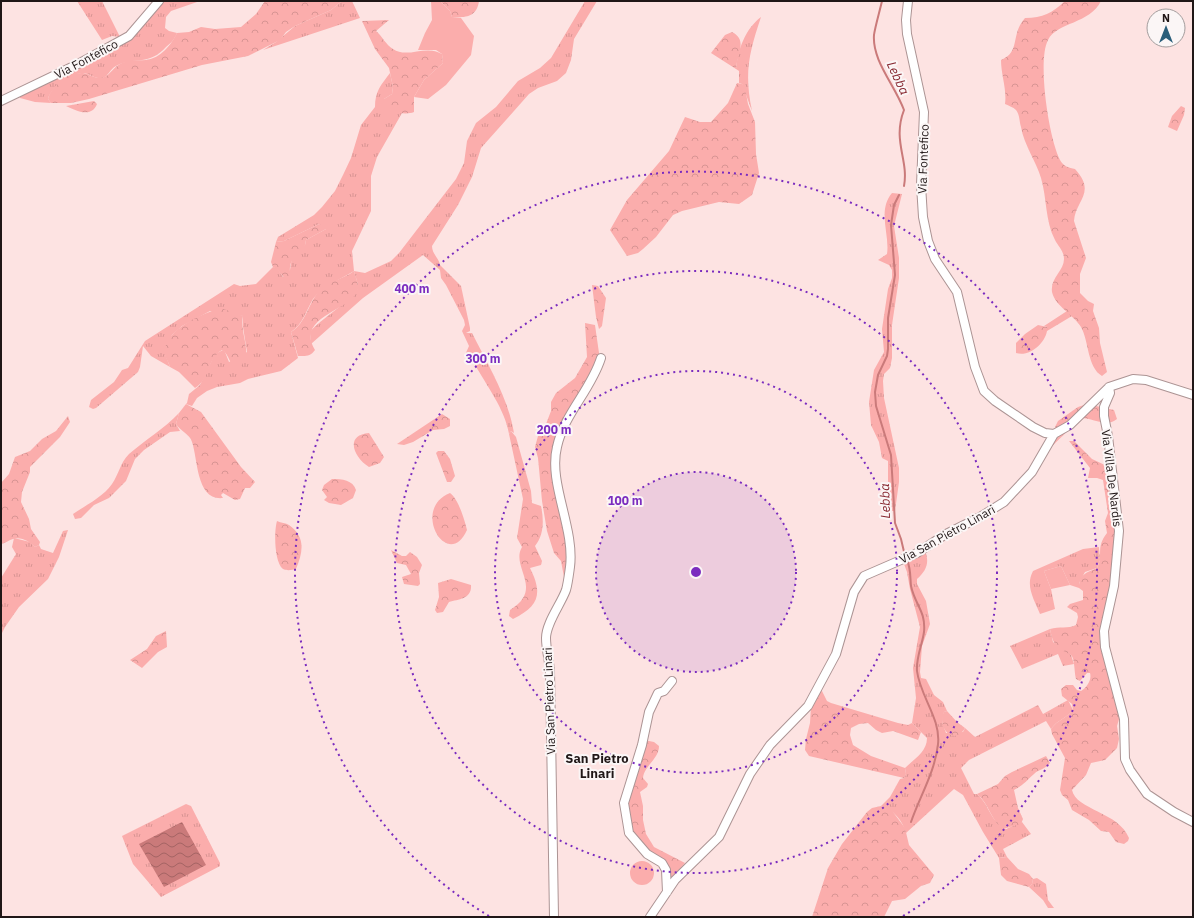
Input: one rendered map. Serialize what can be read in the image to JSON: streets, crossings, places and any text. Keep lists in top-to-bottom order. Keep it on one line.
{"streets":{"street":["Via Fontefico","Via Villa De Nardis","Via San Pietro Linari"]},"crossings":[["Via Fontefico","Via San Pietro Linari"],["Via Villa De Nardis","Via San Pietro Linari"]],"districts":["San Pietro Linari"],"water":["Lebba"],"north":"top","rings":["400 m","300 m","200 m","100 m"]}
